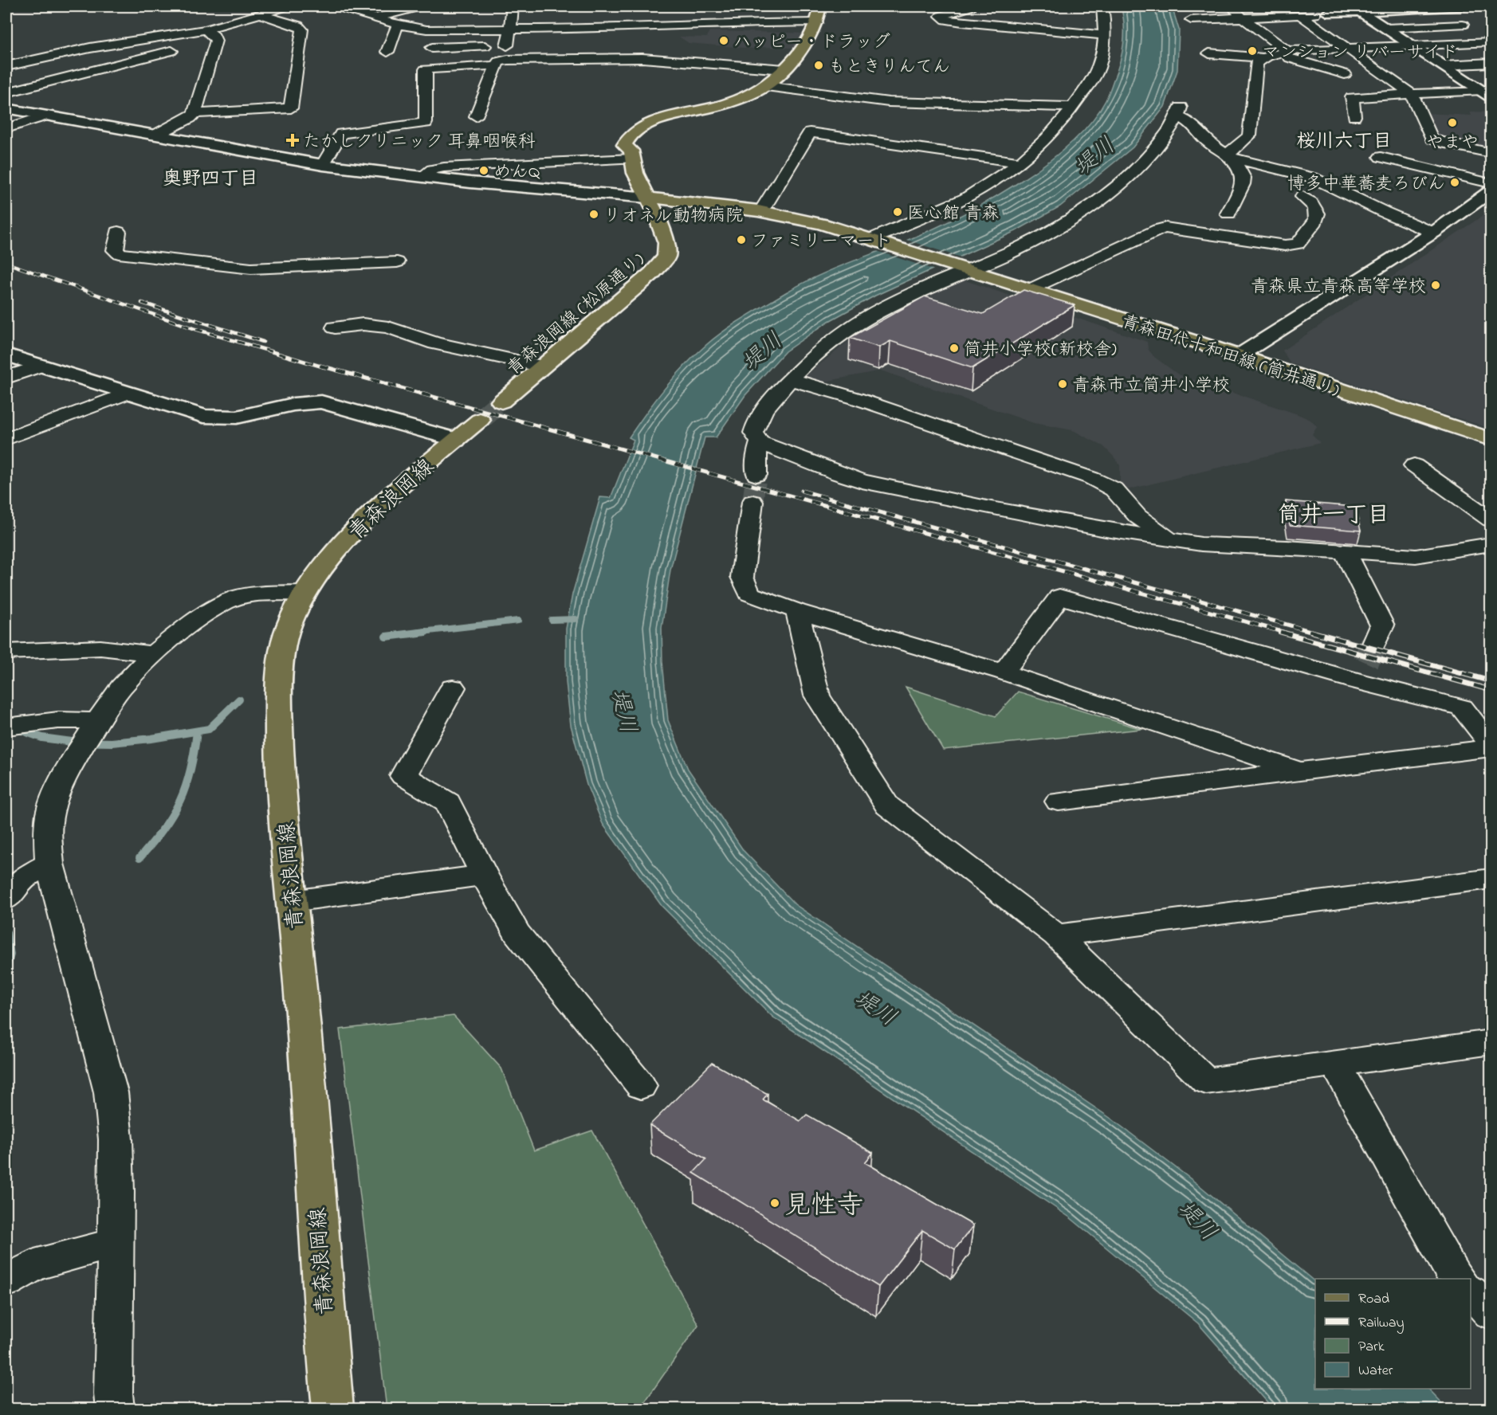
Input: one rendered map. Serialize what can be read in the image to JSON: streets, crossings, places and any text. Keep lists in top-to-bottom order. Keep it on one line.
{"streets":{"main road":["青森浪岡線 (松原通り)","青森田代十和田線 (筒井通り)","青森浪岡線"]},"crossings":[["青森浪岡線 (松原通り)","青森田代十和田線 (筒井通り)"],["青森浪岡線 (松原通り)","青森浪岡線"]],"districts":["桜川六丁目","奥野四丁目","筒井一丁目"],"water":["堤川"],"places":{"other":["ハッピー・ドラッグ","マンション リバーサイド","もときりんてん","やまや","めんQ","博多中華蕎麦ろびん","医心館 青森","リオネル動物病院","ファミリーマート","青森県立青森高等学校","筒井小学校(新校舎)","青森市立筒井小学校","見性寺"],"health":["たかしクリニック 耳鼻咽喉科"]},"legend":["Road","Railway","Park","Water"]}
